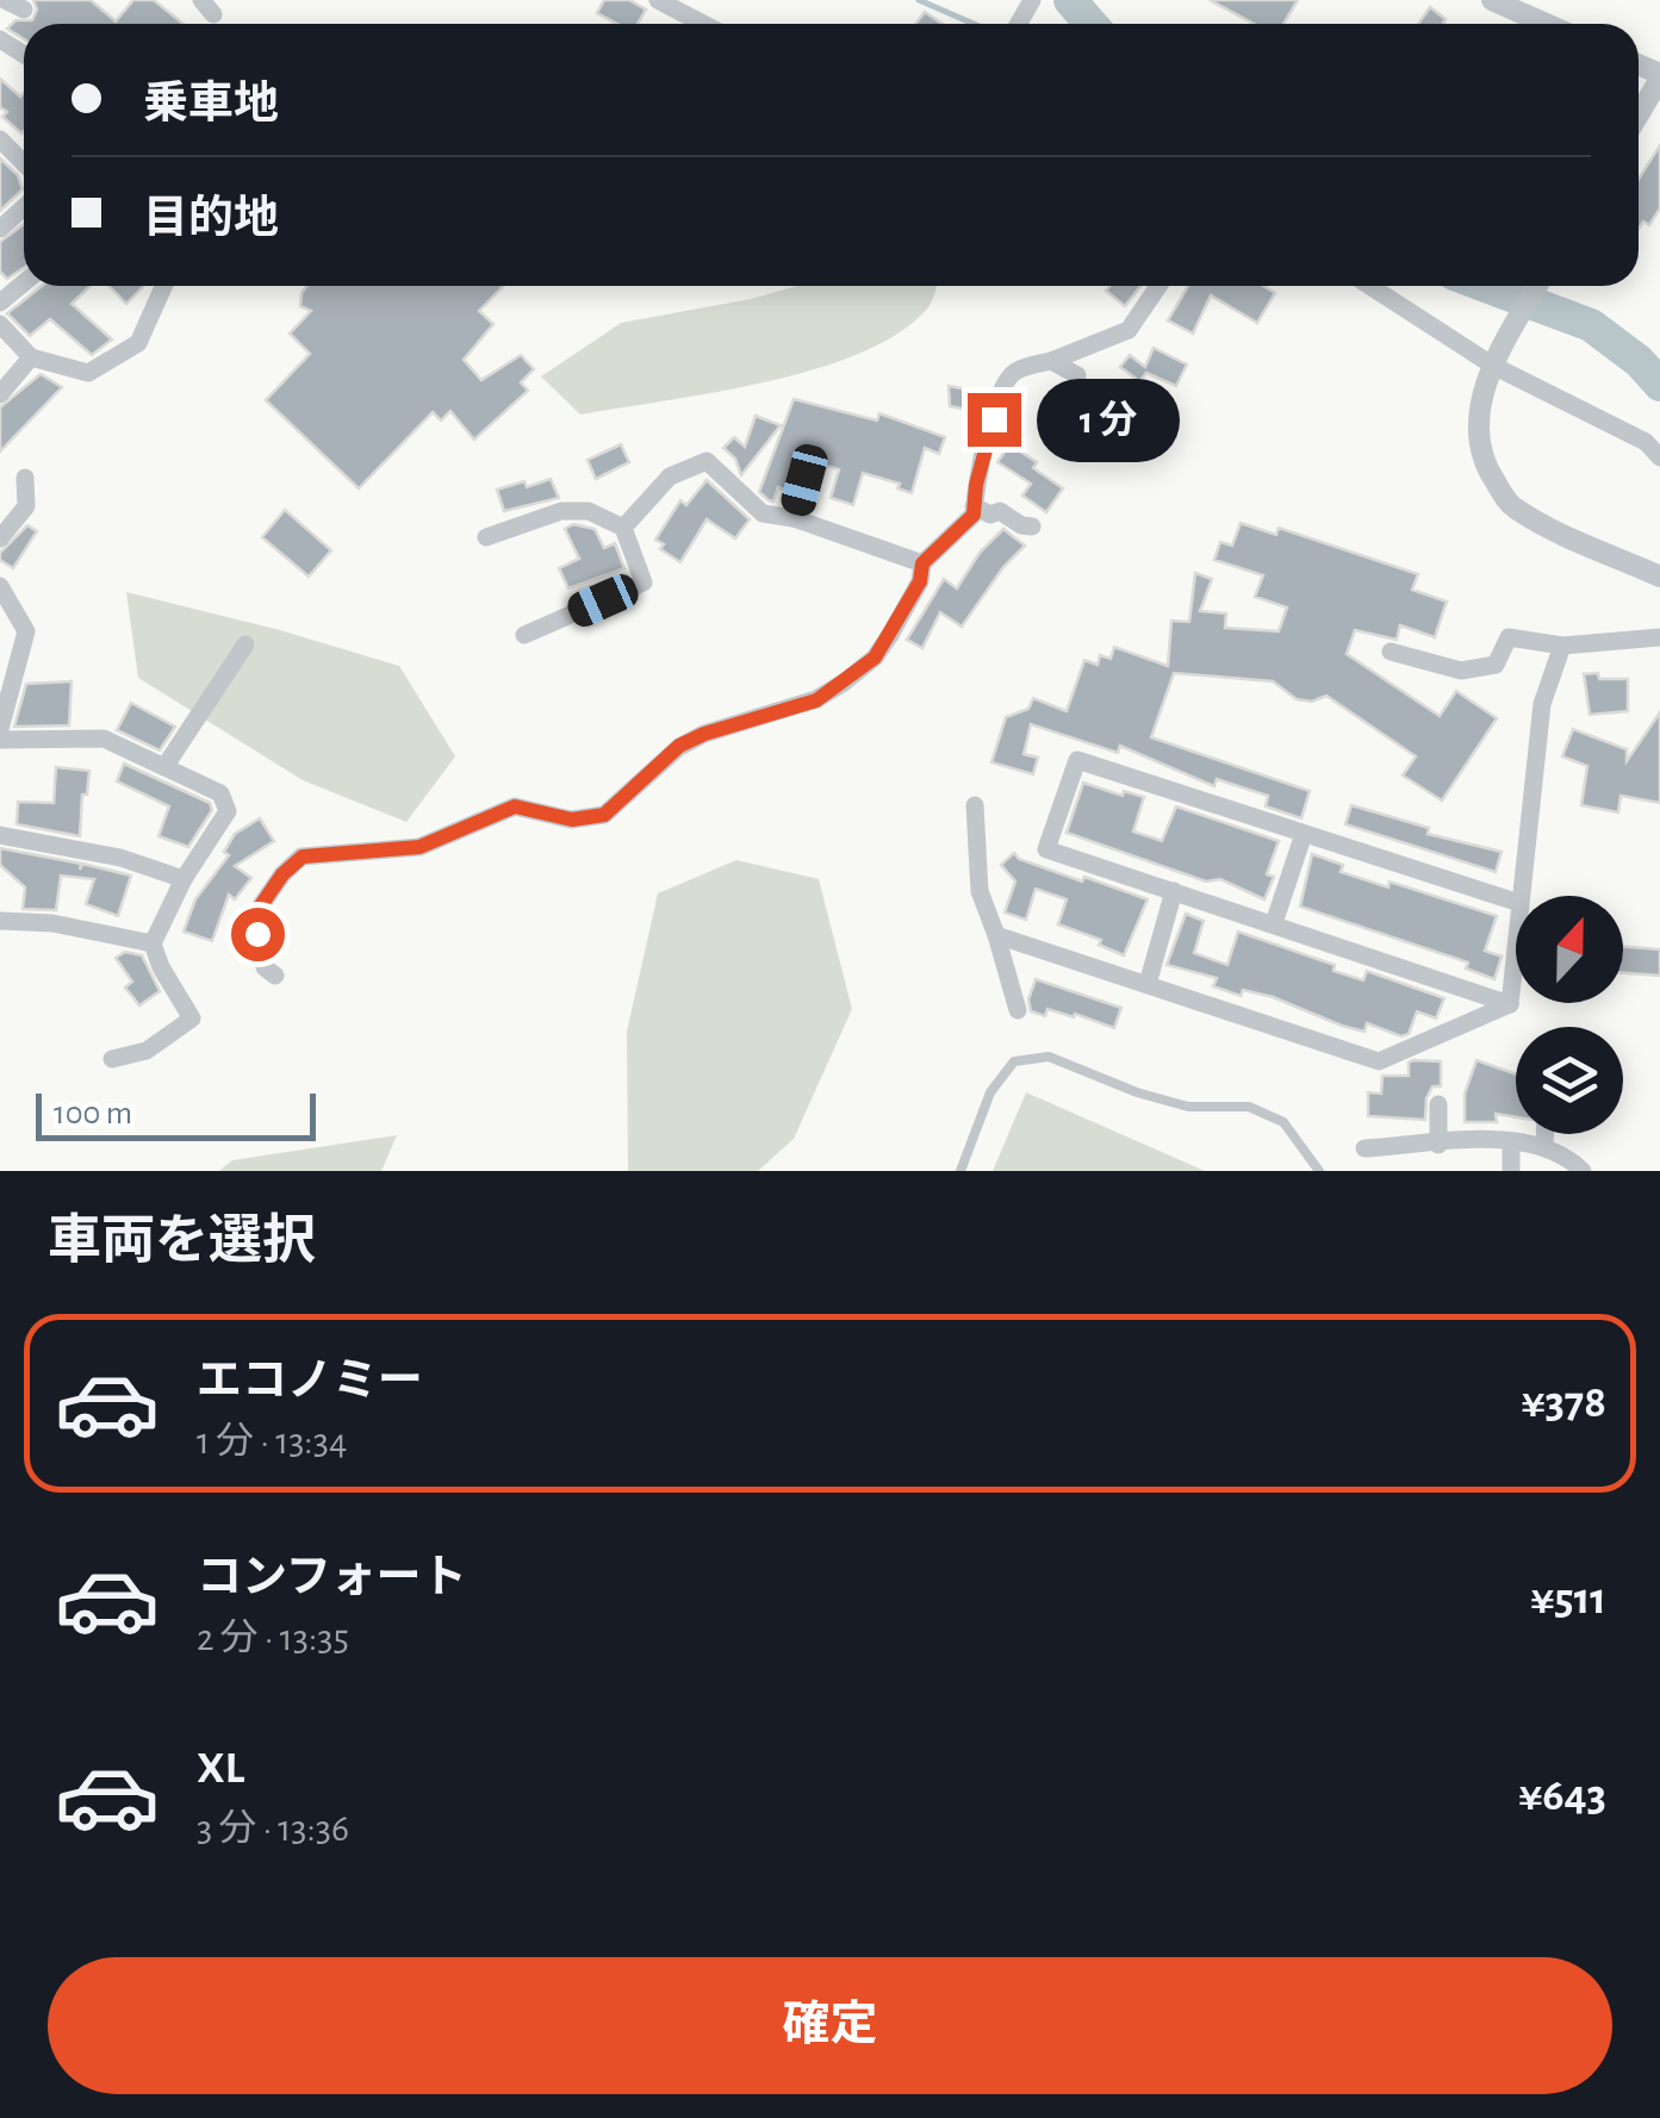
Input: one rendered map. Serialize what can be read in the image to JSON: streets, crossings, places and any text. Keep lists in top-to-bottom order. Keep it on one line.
{"scale_bar":"100 m","north":"top","page":{"banner":["乗車地","目的地"],"bubble":"1 分","scale":"100 m","heading":"車両を選択","list":[{"name":"エコノミー","note":"1 分 · 13:34","value":"¥378"},{"name":"コンフォート","note":"2 分 · 13:35","value":"¥511"},{"name":"XL","note":"3 分 · 13:36","value":"¥643"}],"buttons":"確定"}}
